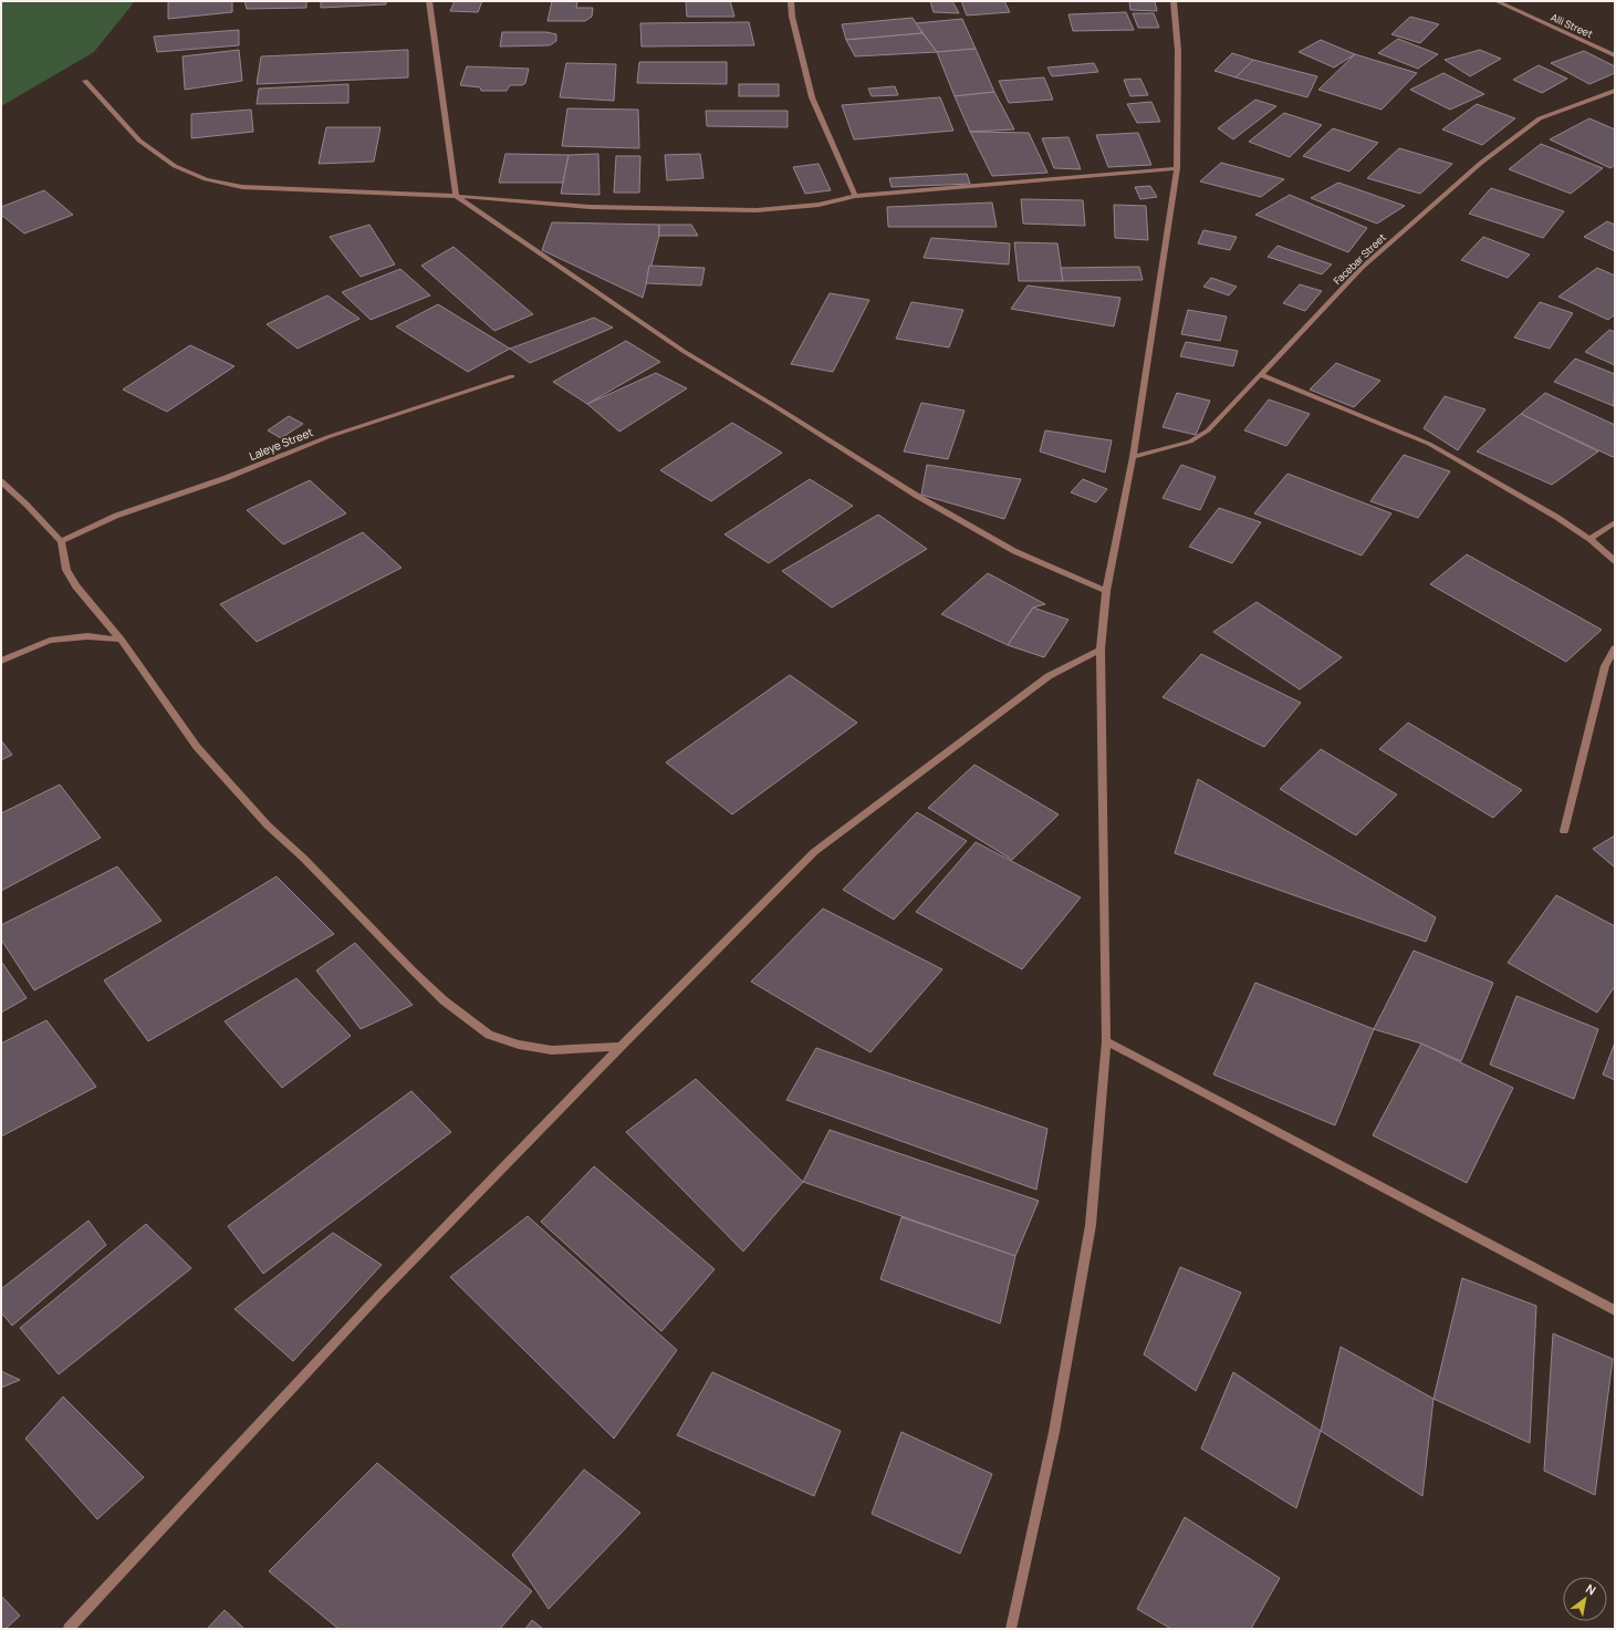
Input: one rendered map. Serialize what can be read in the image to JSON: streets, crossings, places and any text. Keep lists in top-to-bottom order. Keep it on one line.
{"streets":{"street":["Alli Street","Facebar Street","Laleye Street"]},"north":"top right"}
